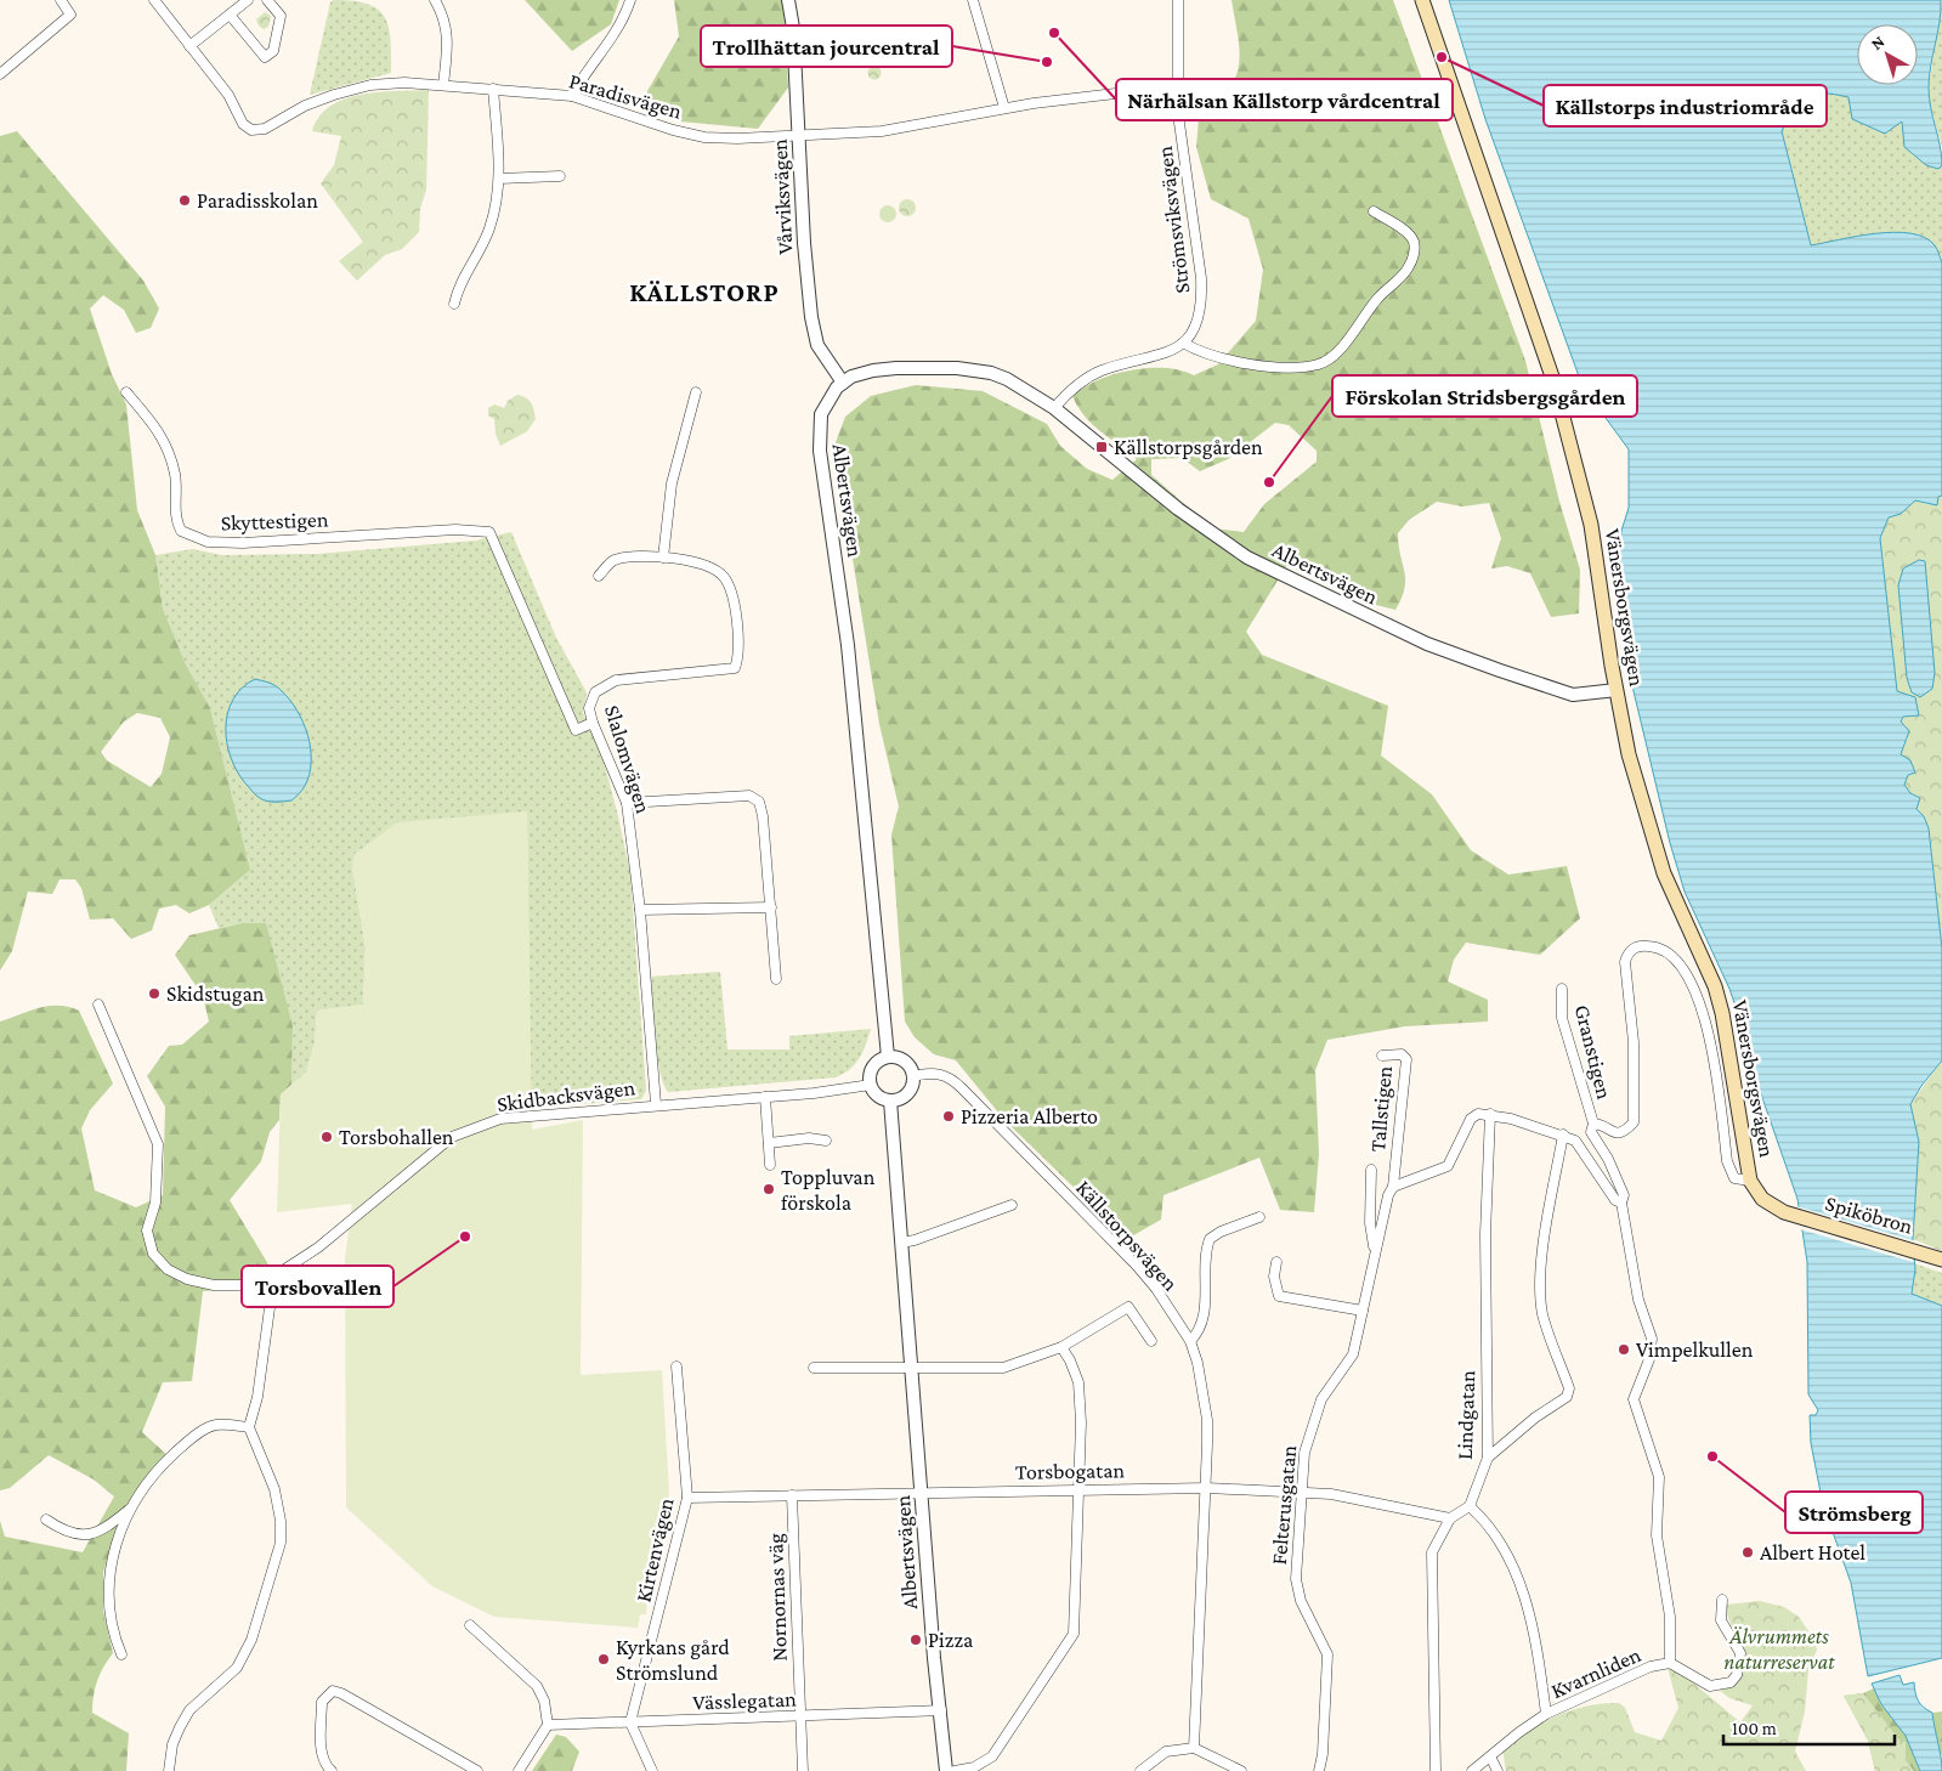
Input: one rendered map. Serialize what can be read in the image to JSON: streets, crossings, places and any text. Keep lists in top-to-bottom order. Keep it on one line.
{"streets":{"main road":["Vänersborgsvägen","Spiköbron"],"street":["Paradisvägen","Vårviksvägen","Strömsviksvägen","Albertsvägen","Skyttestigen","Slalomvägen","Granstigen","Skidbacksvägen","Tallstigen","Källstorpsvägen","Lindgatan","Torsbogatan","Felterusgatan","Kirtenvägen","Nornornas väg","Kvarnliden","Vässlegatan"]},"crossings":[["Paradisvägen","Vårviksvägen"],["Vårviksvägen","Albertsvägen"],["Albertsvägen","Vänersborgsvägen"],["Albertsvägen","Skidbacksvägen"],["Albertsvägen","Källstorpsvägen"],["Albertsvägen","Torsbogatan"],["Albertsvägen","Vässlegatan"],["Skyttestigen","Slalomvägen"],["Vänersborgsvägen","Spiköbron"],["Slalomvägen","Skidbacksvägen"],["Skidbacksvägen","Källstorpsvägen"],["Tallstigen","Felterusgatan"],["Källstorpsvägen","Torsbogatan"],["Torsbogatan","Felterusgatan"],["Torsbogatan","Kirtenvägen"],["Torsbogatan","Nornornas väg"],["Kirtenvägen","Vässlegatan"],["Nornornas väg","Vässlegatan"]],"districts":["KÄLLSTORP"],"parks":["Älvrummets naturreservat"],"places":{"other":["Närhälsan Källstorp vårdcentral","Källstorps industriområde","Trollhättan jourcentral","Paradisskolan","Förskolan Stridsbergsgården","Skidstugan","Pizzeria Alberto","Torsbohallen","Toppluvan förskola","Torsbovallen","Vimpelkullen","Strömsberg","Albert Hotel","Pizza","Kyrkans gård Strömslund"],"transit":["Källstorpsgården"]},"scale_bar":"100 m","north":"top left"}
